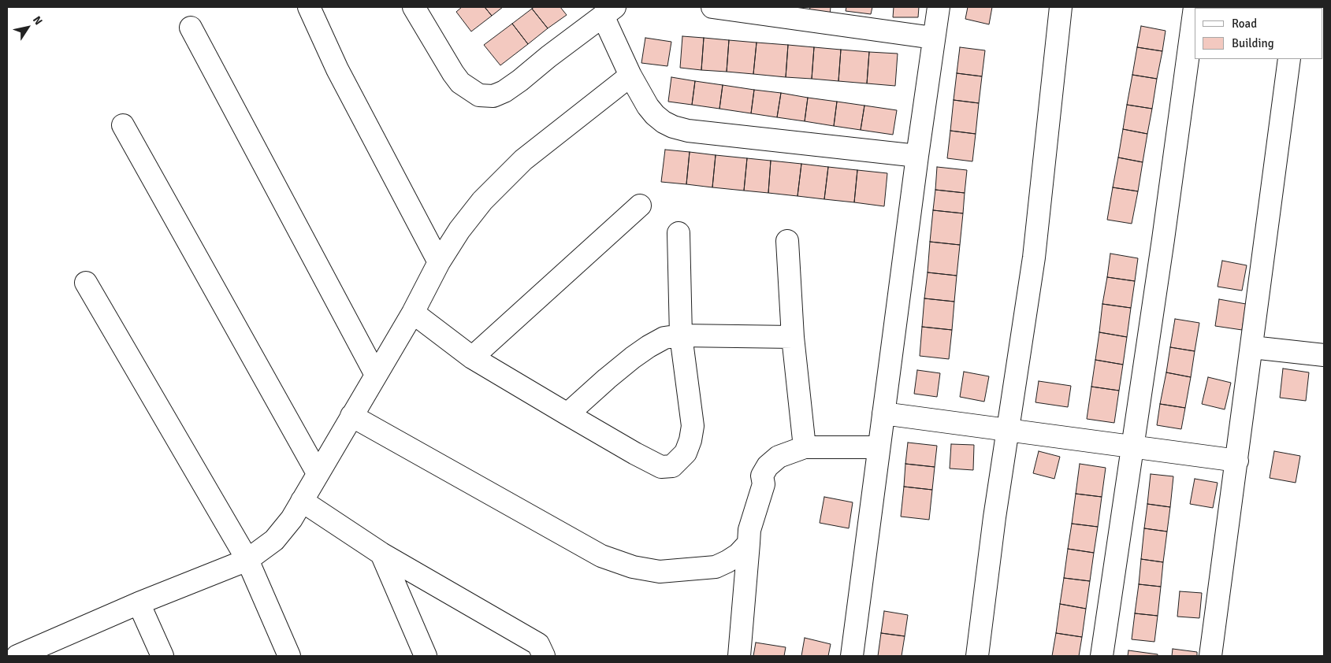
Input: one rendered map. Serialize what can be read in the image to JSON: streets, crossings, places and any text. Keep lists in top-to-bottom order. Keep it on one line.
{"legend":["Road","Building"],"north":"top right"}
